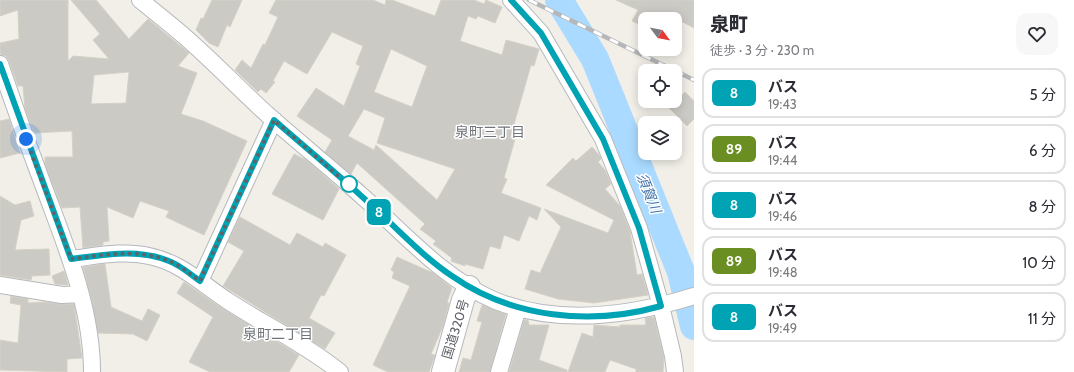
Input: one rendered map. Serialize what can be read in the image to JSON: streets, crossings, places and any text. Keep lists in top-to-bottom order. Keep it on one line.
{"streets":{"street":["国道320号"]},"districts":["泉町三丁目","泉町二丁目"],"water":["須賀川"],"lines":["bus line 8"],"north":"bottom right","page":{"on_map":"8","heading":["泉町","徒歩 · 3 分 · 230 m"],"list":[{"mark":"8","name":"バス","note":"19:43","value":"5 分"},{"mark":"89","name":"バス","note":"19:44","value":"6 分"},{"mark":"8","name":"バス","note":"19:46","value":"8 分"},{"mark":"89","name":"バス","note":"19:48","value":"10 分"},{"mark":"8","name":"バス","note":"19:49","value":"11 分"}]}}
